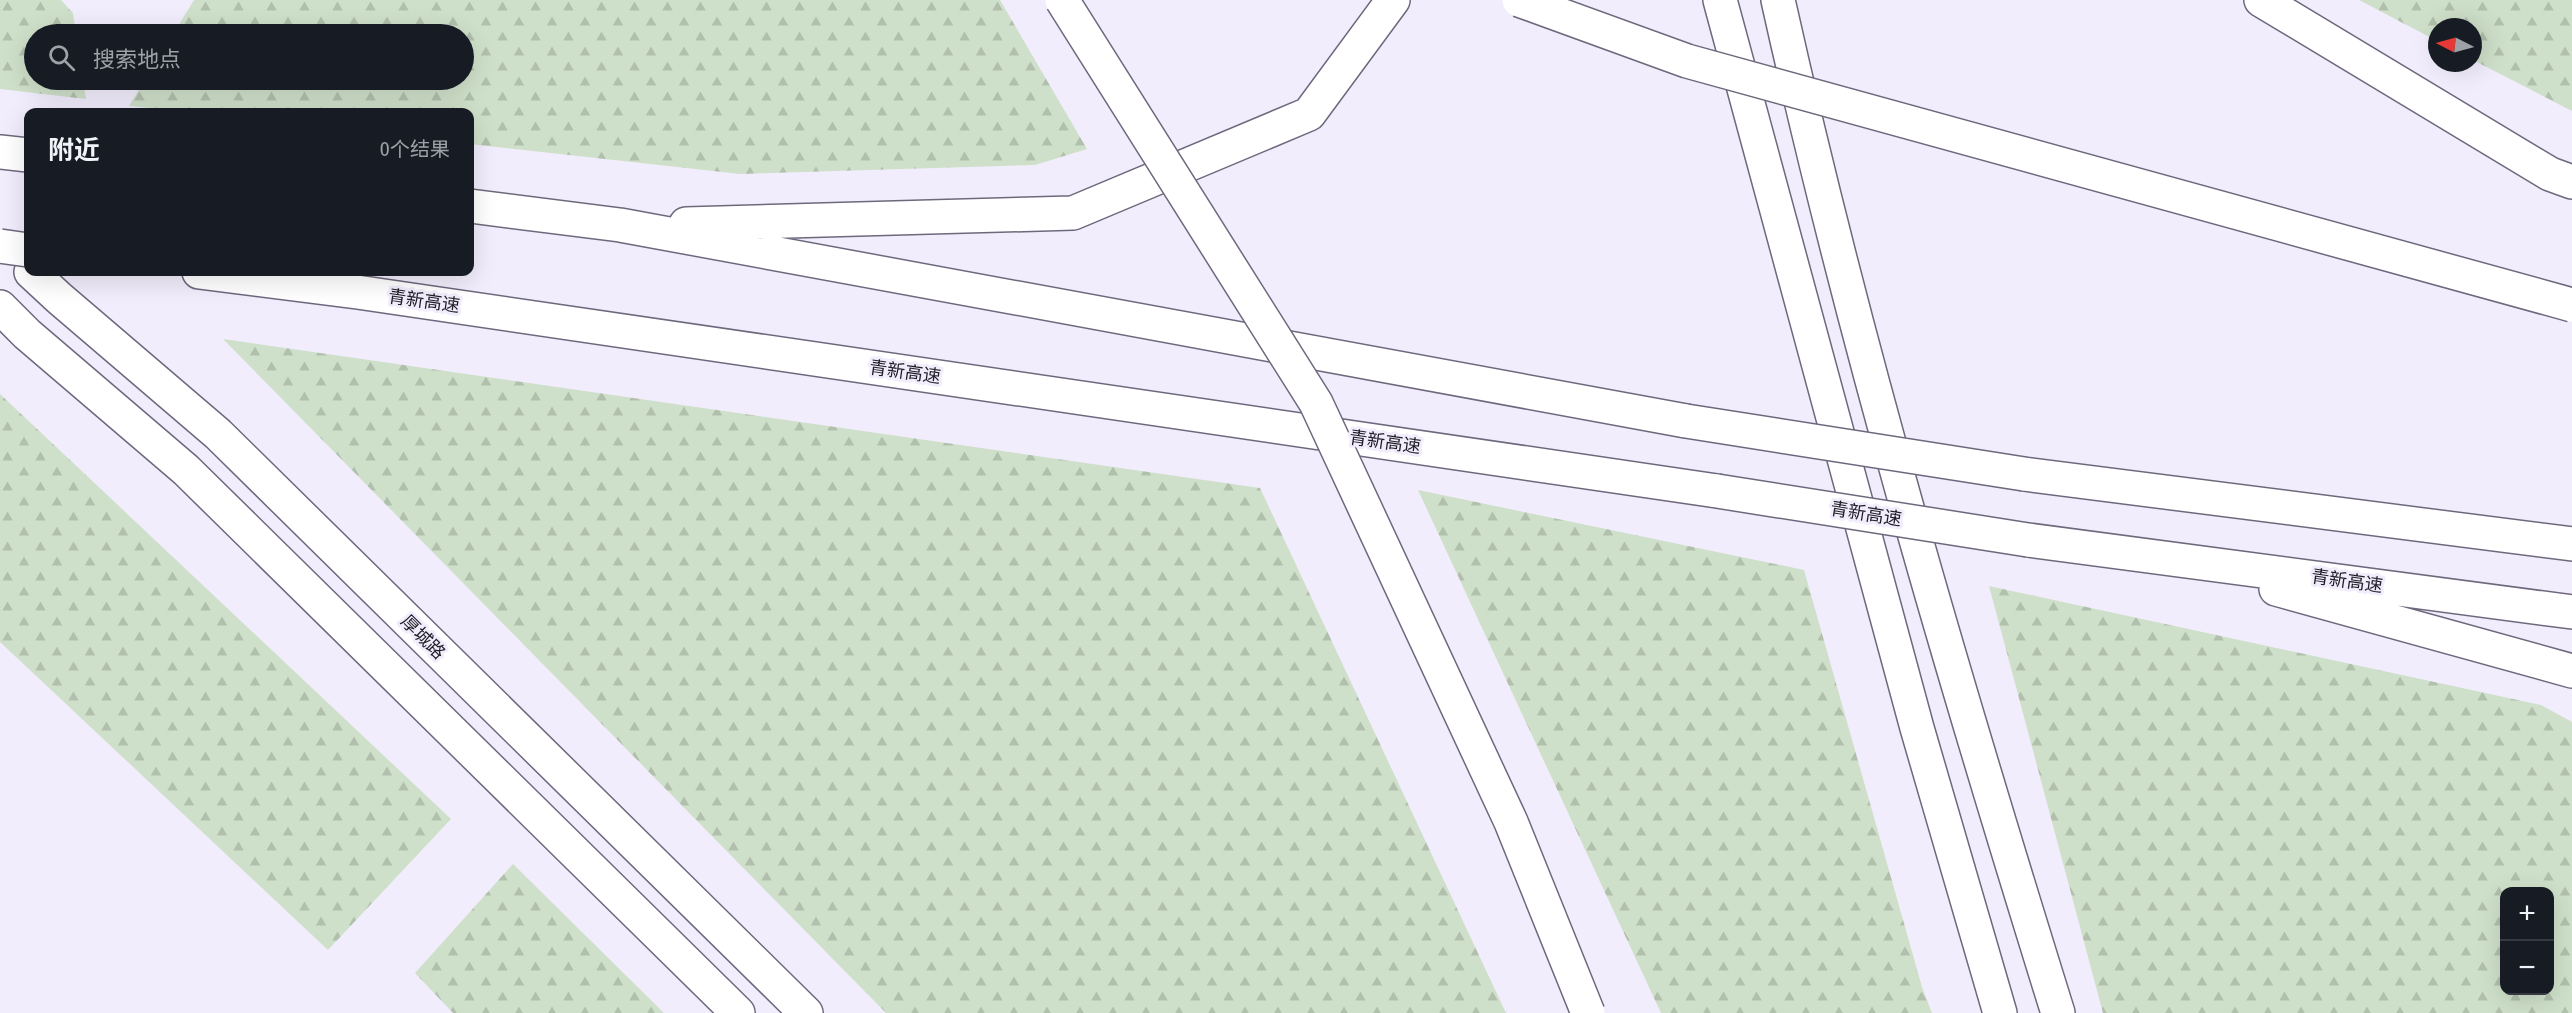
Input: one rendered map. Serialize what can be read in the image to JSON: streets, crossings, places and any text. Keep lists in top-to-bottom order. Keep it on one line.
{"streets":{"highway":["青新高速","厚城路"]},"north":"left","page":{"search":"搜索地点","heading":["附近","0个结果"],"map_buttons":["+","−"]}}
